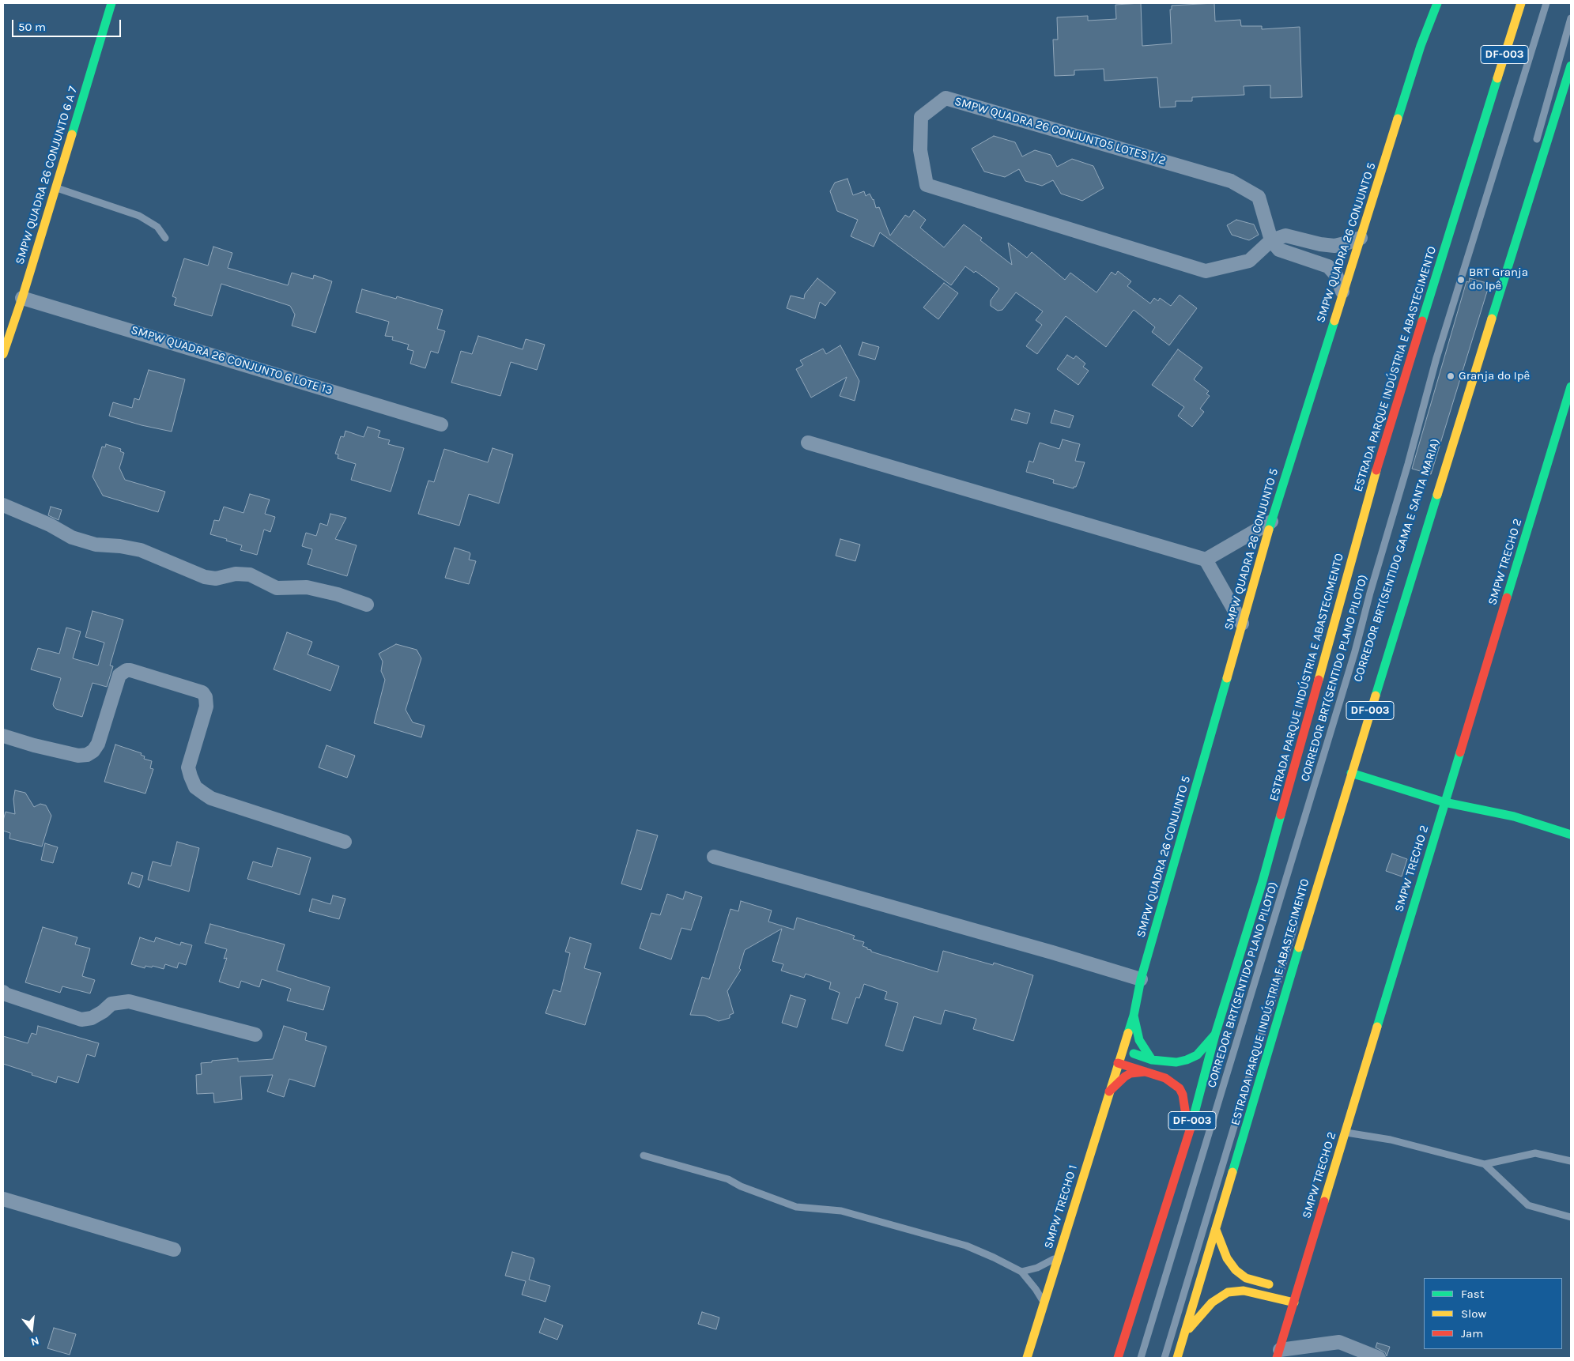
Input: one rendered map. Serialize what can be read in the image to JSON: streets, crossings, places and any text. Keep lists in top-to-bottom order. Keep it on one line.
{"streets":{"main road":["DF-003","SMPW QUADRA 26 CONJUNTO 6 A 7","SMPW QUADRA 26 CONJUNTO 5","ESTRADA PARQUE INDÚSTRIA E ABASTECIMENTO","SMPW TRECHO 2","SMPW TRECHO 1"],"street":["SMPW QUADRA 26 CONJUNTO5 LOTES 1/2","SMPW QUADRA 26 CONJUNTO 6 LOTE 13"],"lane":["CORREDOR BRT(SENTIDO GAMA E SANTA MARIA)","CORREDOR BRT(SENTIDO PLANO PILOTO)"]},"crossings":[["SMPW QUADRA 26 CONJUNTO 6 A 7","SMPW QUADRA 26 CONJUNTO 6 LOTE 13"],["SMPW QUADRA 26 CONJUNTO 5","SMPW TRECHO 1"]],"places":["BRT Granja do Ipê","Granja do Ipê"],"legend":["Fast","Slow","Jam"],"scale_bar":"50 m","north":"bottom"}
